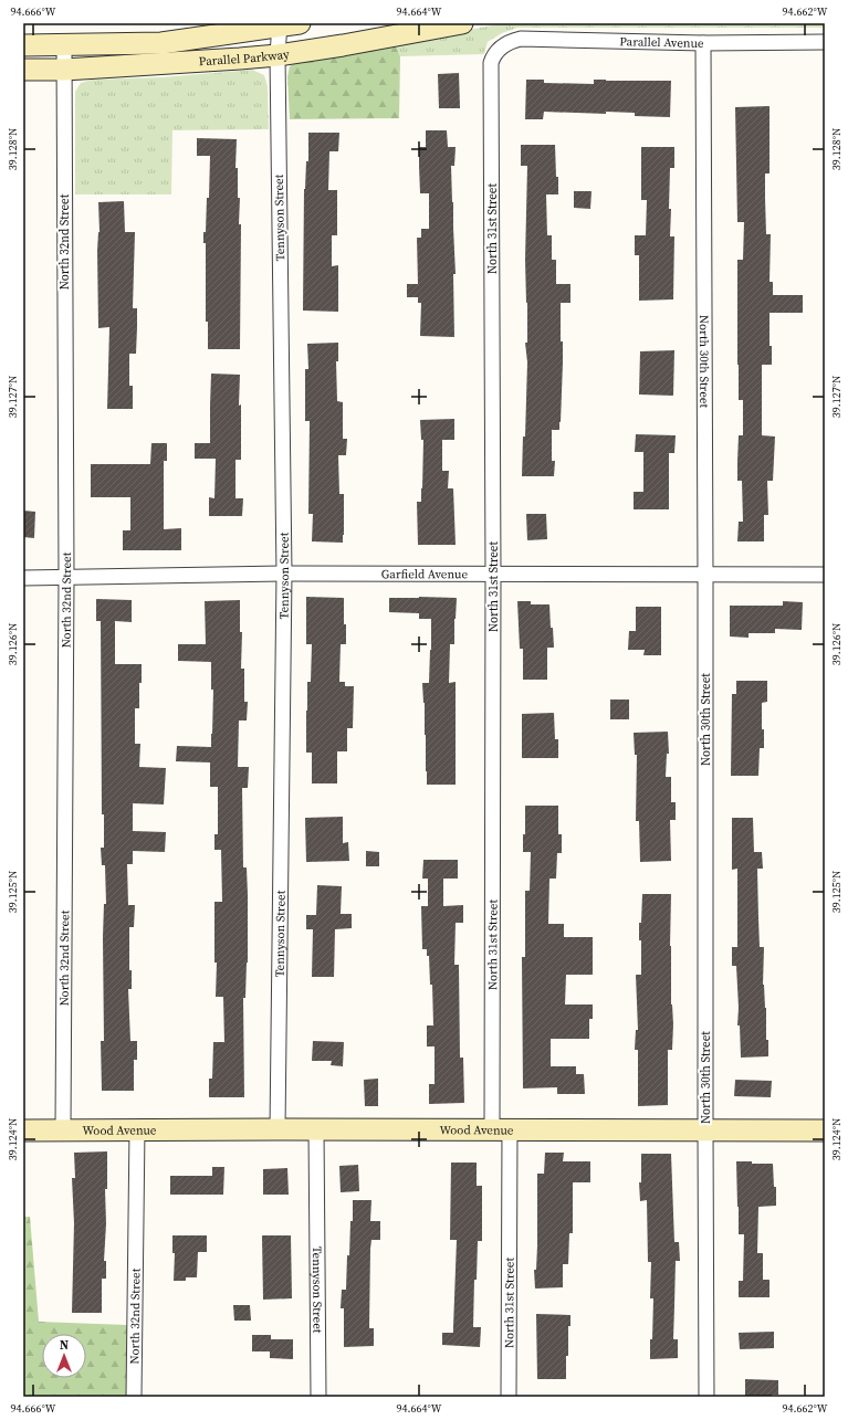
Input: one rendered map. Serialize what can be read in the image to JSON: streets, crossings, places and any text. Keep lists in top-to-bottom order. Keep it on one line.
{"streets":{"street":["Parallel Avenue","Parallel Parkway","Tennyson Street","North 31st Street","North 32nd Street","North 30th Street","Garfield Avenue","Wood Avenue"]},"crossings":[["Parallel Avenue","North 31st Street"],["Parallel Avenue","North 30th Street"],["Parallel Parkway","Tennyson Street"],["Parallel Parkway","North 32nd Street"],["Tennyson Street","Garfield Avenue"],["Tennyson Street","Wood Avenue"],["North 31st Street","Garfield Avenue"],["North 31st Street","Wood Avenue"],["North 32nd Street","Garfield Avenue"],["North 32nd Street","Wood Avenue"],["North 30th Street","Garfield Avenue"],["North 30th Street","Wood Avenue"]],"north":"top","coordinates":["94.666°W","94.664°W","94.662°W","39.128°N","39.127°N","39.126°N","39.125°N","39.124°N"]}
